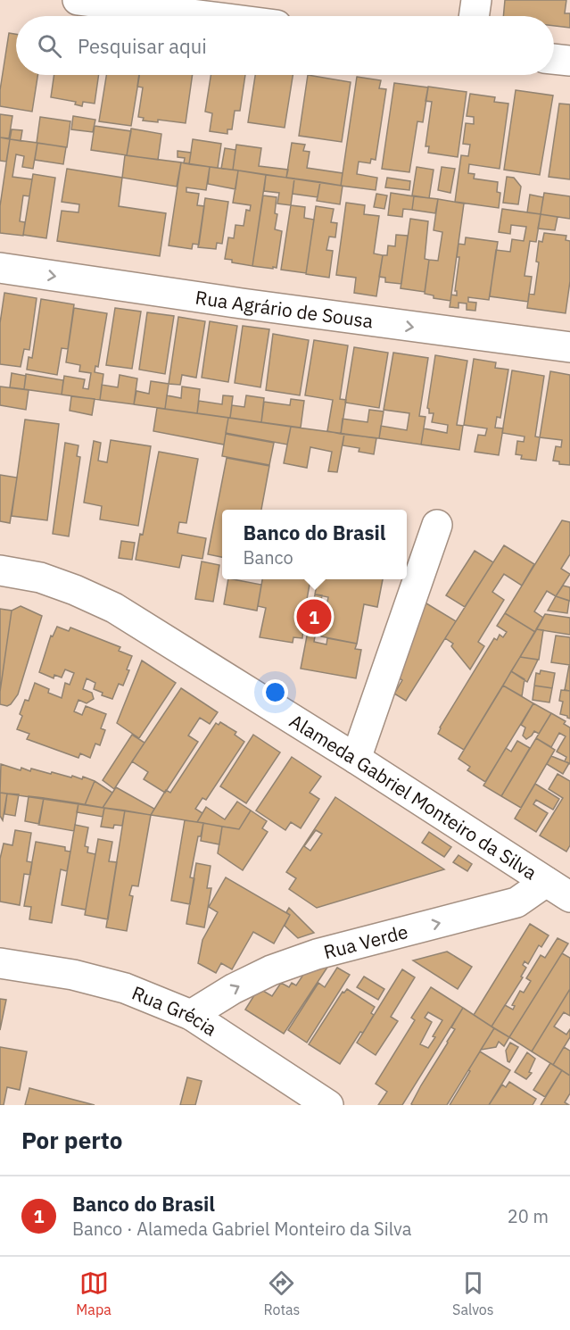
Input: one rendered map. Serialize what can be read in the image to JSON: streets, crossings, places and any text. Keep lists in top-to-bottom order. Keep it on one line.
{"streets":{"street":["Rua Agrário de Sousa","Alameda Gabriel Monteiro da Silva","Rua Verde","Rua Grécia"]},"crossings":[["Alameda Gabriel Monteiro da Silva","Rua Verde"],["Rua Verde","Rua Grécia"]],"one_way":["Rua Agrário de Sousa","Rua Verde"],"page":{"search":"Pesquisar aqui","popup":["Banco do Brasil","Banco"],"pins":"1","heading":"Por perto","list":[{"mark":"1","name":"Banco do Brasil","note":"Banco · Alameda Gabriel Monteiro da Silva","value":"20 m"}],"nav":["Mapa","Rotas","Salvos"]}}
